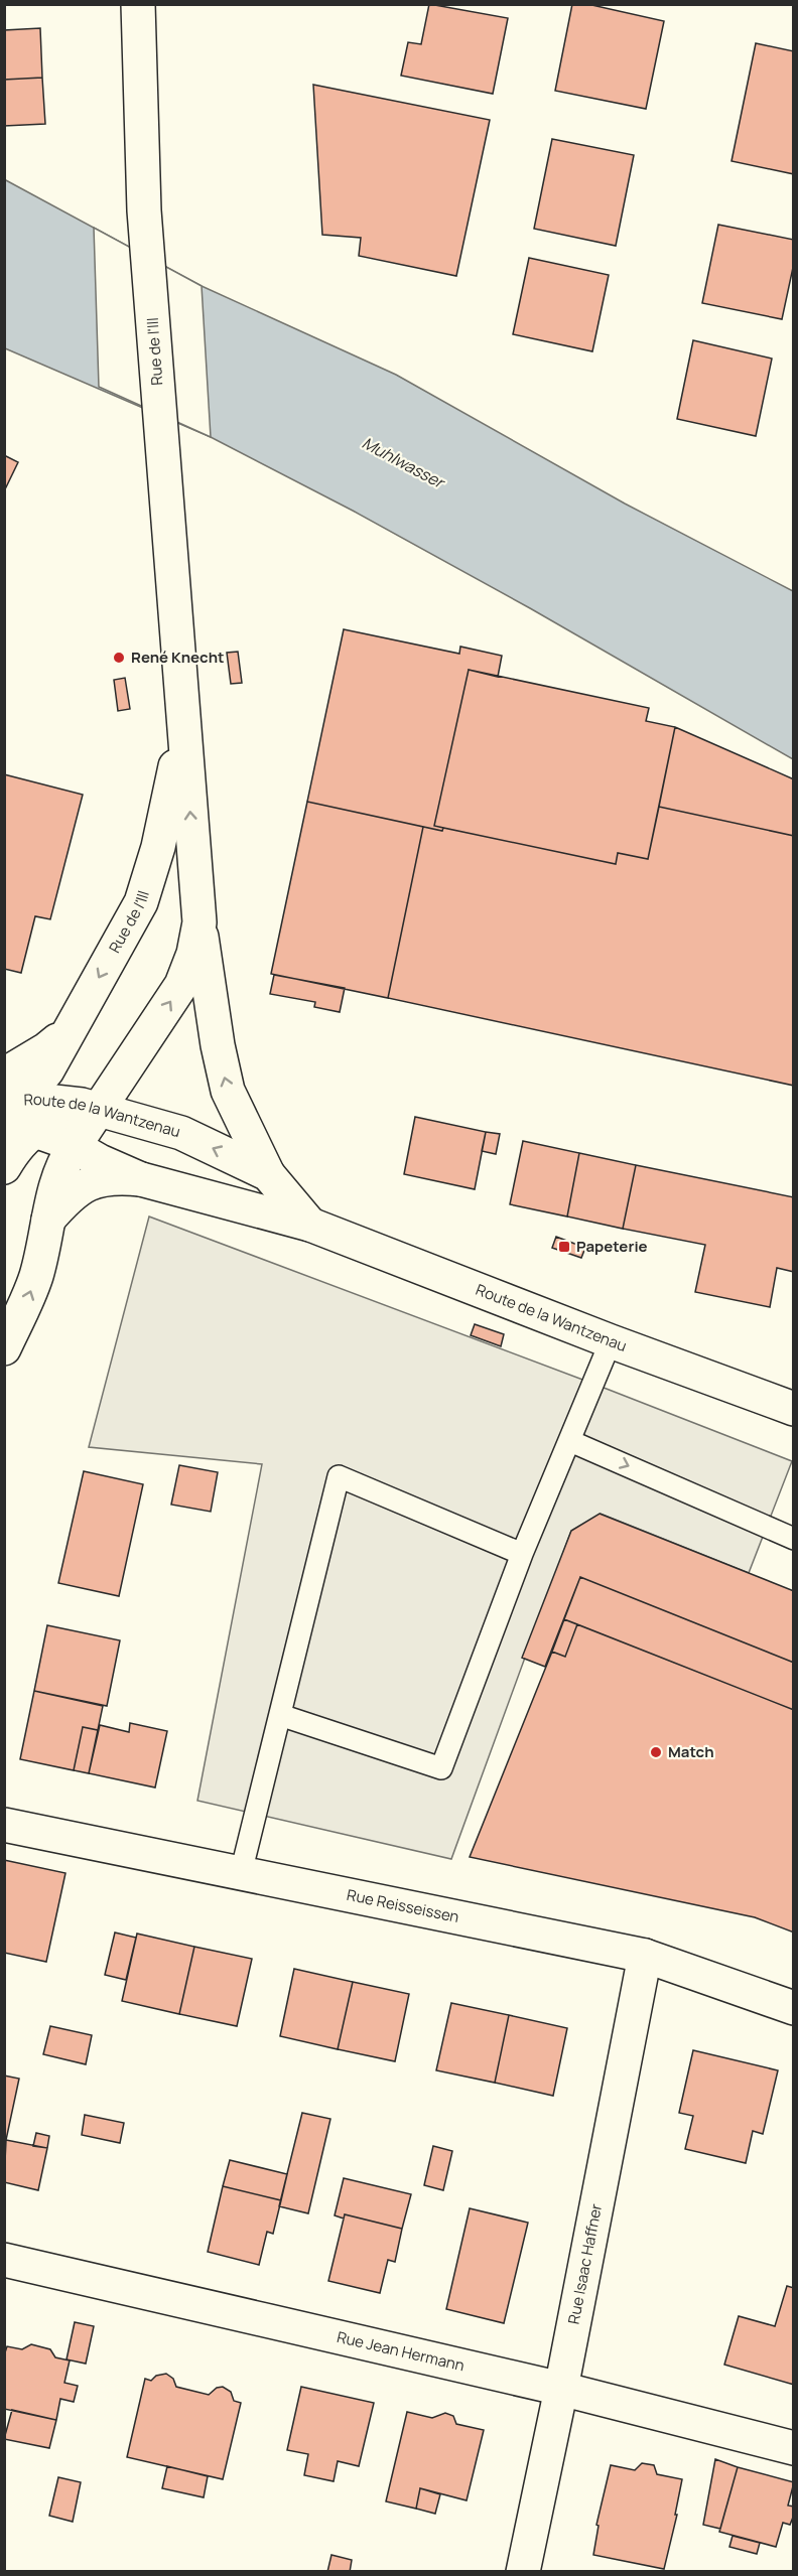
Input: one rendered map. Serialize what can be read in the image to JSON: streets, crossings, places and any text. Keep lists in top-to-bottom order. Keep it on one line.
{"streets":{"main road":["Rue de l'Ill","Route de la Wantzenau","Rue Reisseissen","Rue Isaac Haffner","Rue Jean Hermann"]},"crossings":[["Rue de l'Ill","Route de la Wantzenau"],["Rue Reisseissen","Rue Isaac Haffner"],["Rue Isaac Haffner","Rue Jean Hermann"]],"water":["Muhlwasser"],"places":{"other":["René Knecht","Match"],"transit":["Papeterie"]}}
